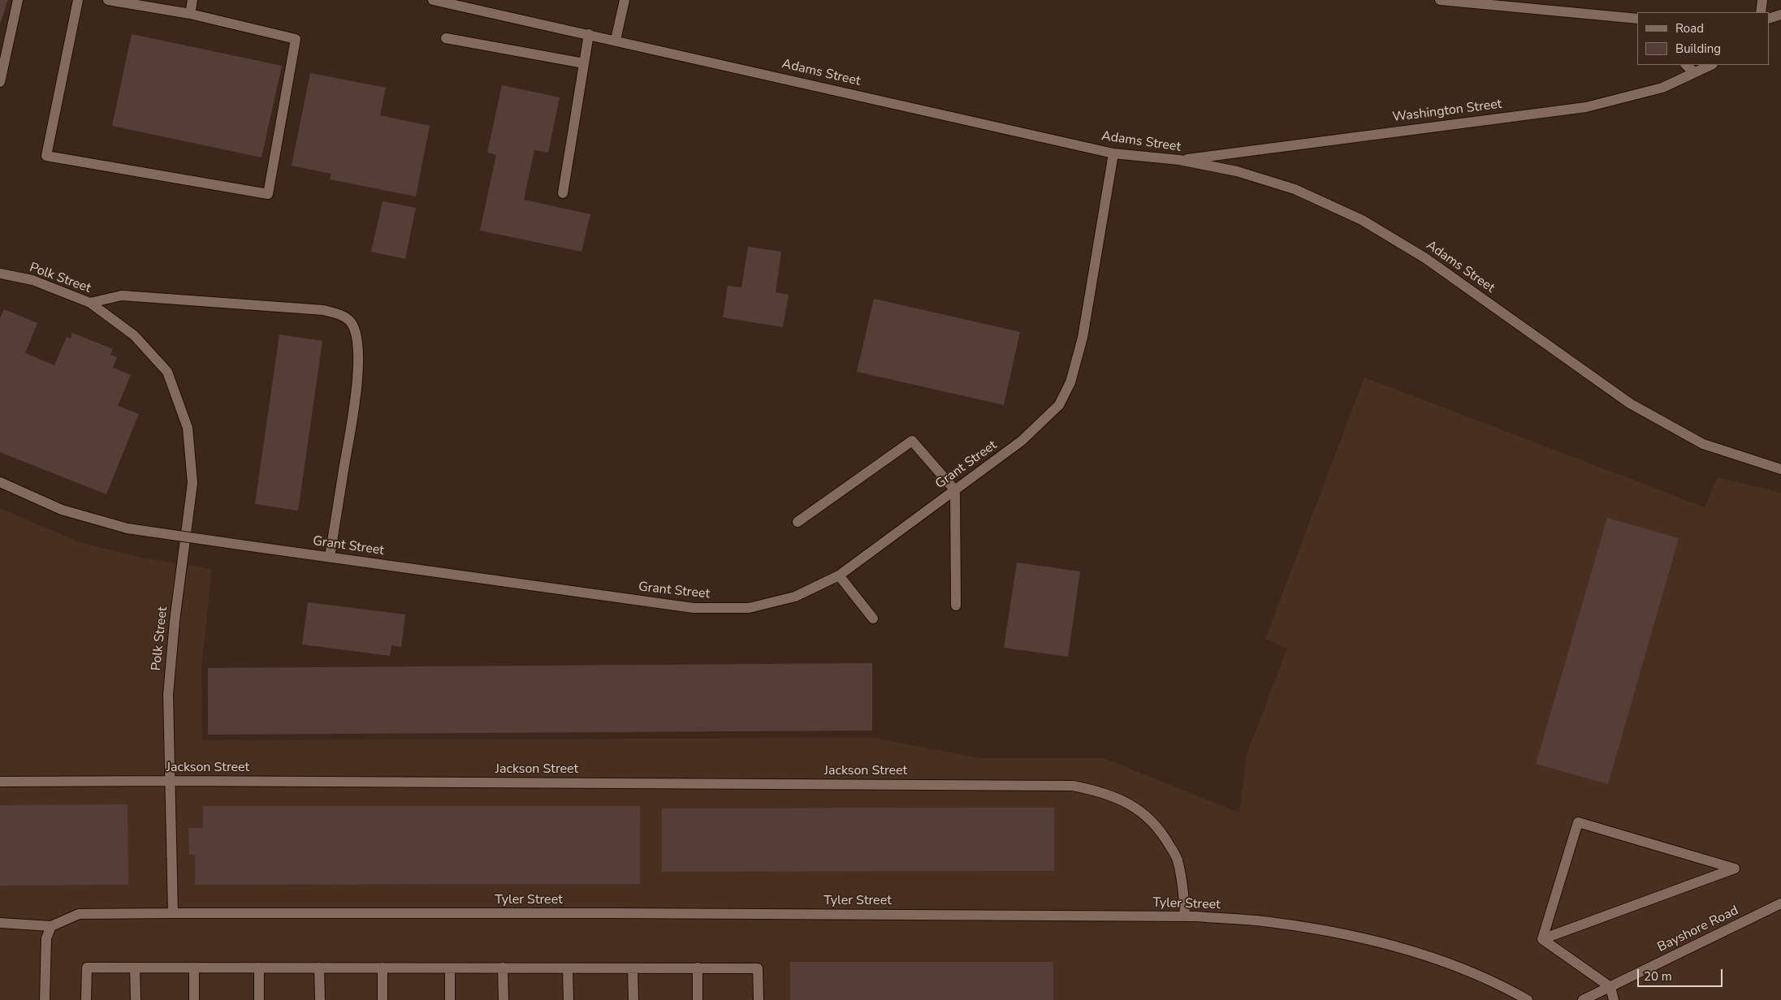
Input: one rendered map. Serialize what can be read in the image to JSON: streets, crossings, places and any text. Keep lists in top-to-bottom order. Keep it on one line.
{"streets":{"street":["Adams Street","Washington Street","Polk Street","Grant Street","Jackson Street","Tyler Street","Bayshore Road"]},"crossings":[["Adams Street","Washington Street"],["Adams Street","Grant Street"],["Polk Street","Jackson Street"],["Polk Street","Tyler Street"],["Jackson Street","Tyler Street"]],"legend":["Road","Building"],"scale_bar":"20 m"}
